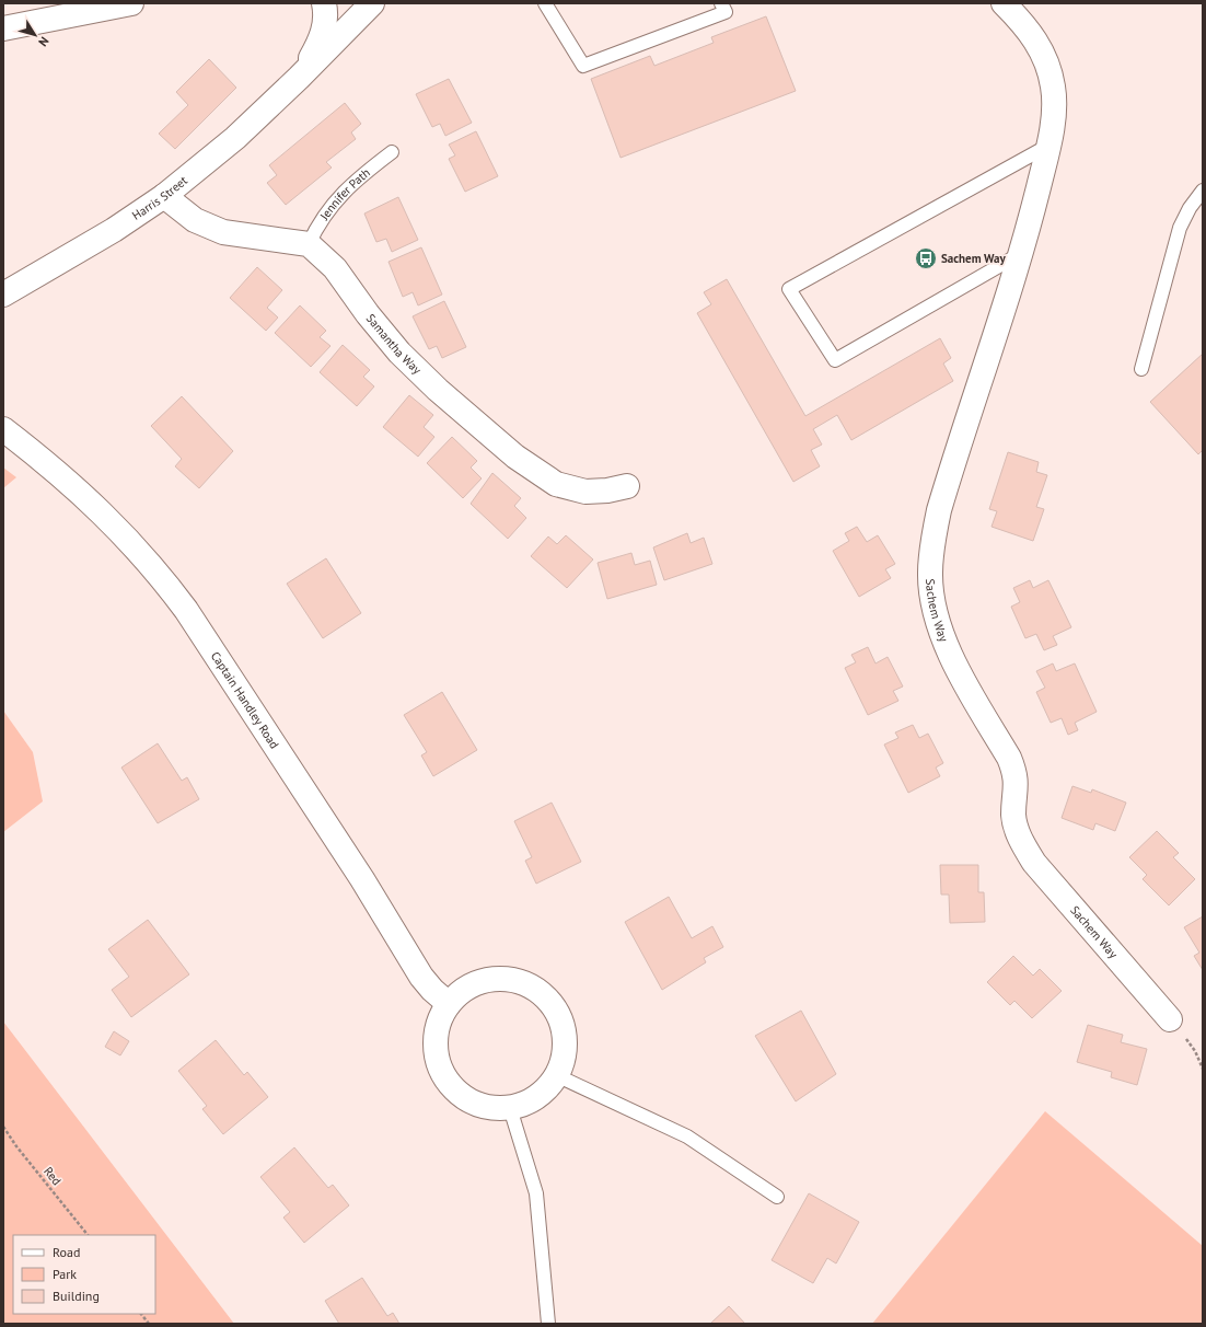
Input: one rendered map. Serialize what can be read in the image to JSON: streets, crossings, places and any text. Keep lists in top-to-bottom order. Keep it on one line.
{"streets":{"street":["Harris Street","Samantha Way","Sachem Way","Captain Handley Road"],"lane":["Jennifer Path"],"path":["Red"]},"crossings":[["Jennifer Path","Samantha Way"]],"places":{"bus stop":["Sachem Way"]},"legend":["Road","Park","Building"],"north":"bottom right"}
